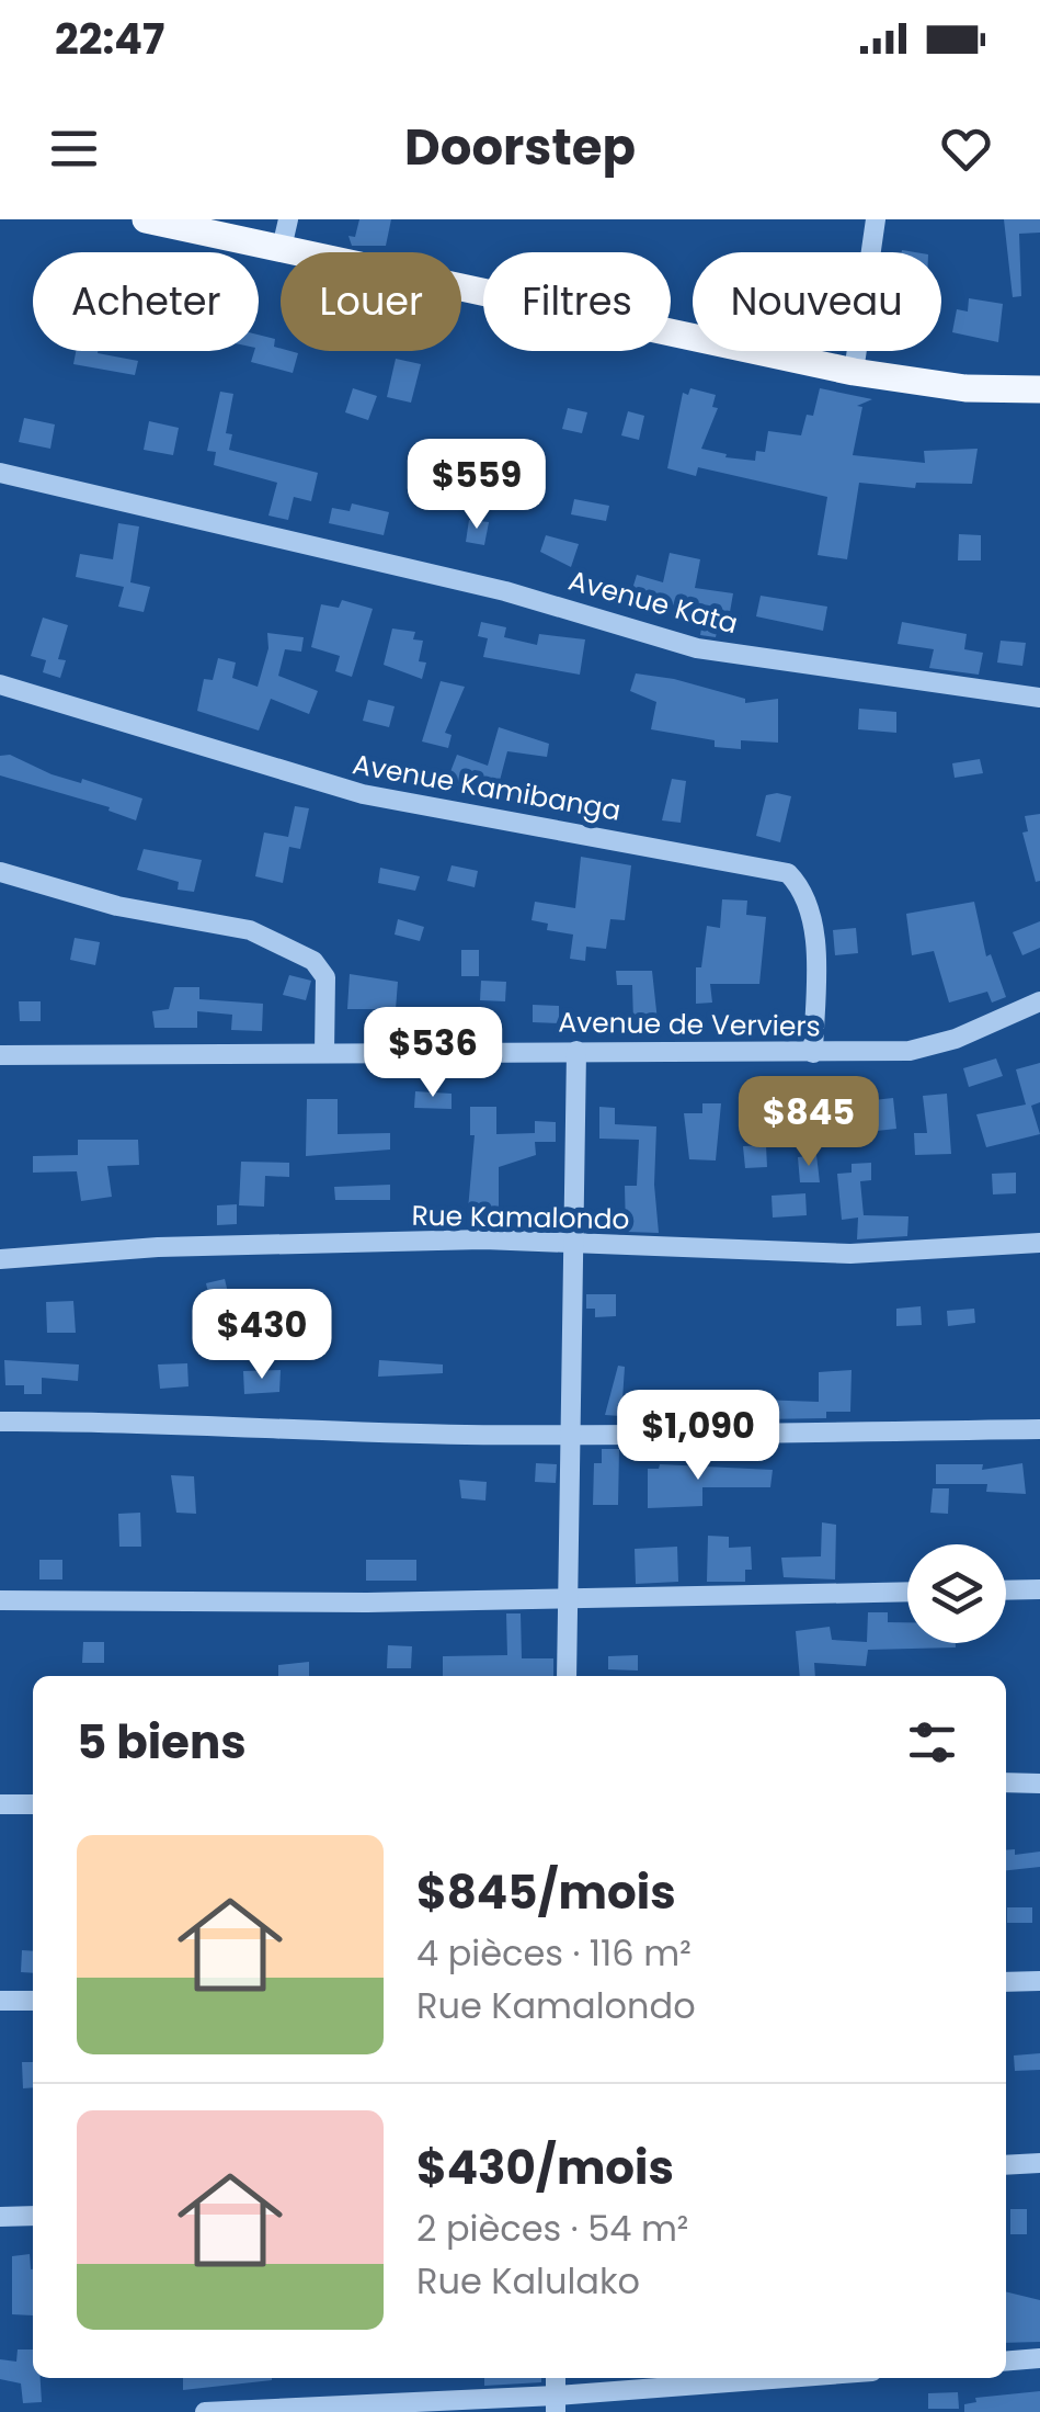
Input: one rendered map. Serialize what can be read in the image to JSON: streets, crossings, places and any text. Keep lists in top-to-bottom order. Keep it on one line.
{"streets":{"street":["Avenue Kata","Avenue Kamibanga","Avenue de Verviers","Rue Kamalondo"]},"crossings":[["Avenue Kamibanga","Avenue de Verviers"]],"page":{"status":"22:47","header":"Doorstep","chip":["Acheter","Louer","Filtres","Nouveau"],"price":["$559","$536","$845","$430","$1,090"],"heading":"5 biens","list":[{"name":"$845/mois","note":"4 pièces · 116 m² · Rue Kamalondo"},{"name":"$430/mois","note":"2 pièces · 54 m² · Rue Kalulako"}]}}
